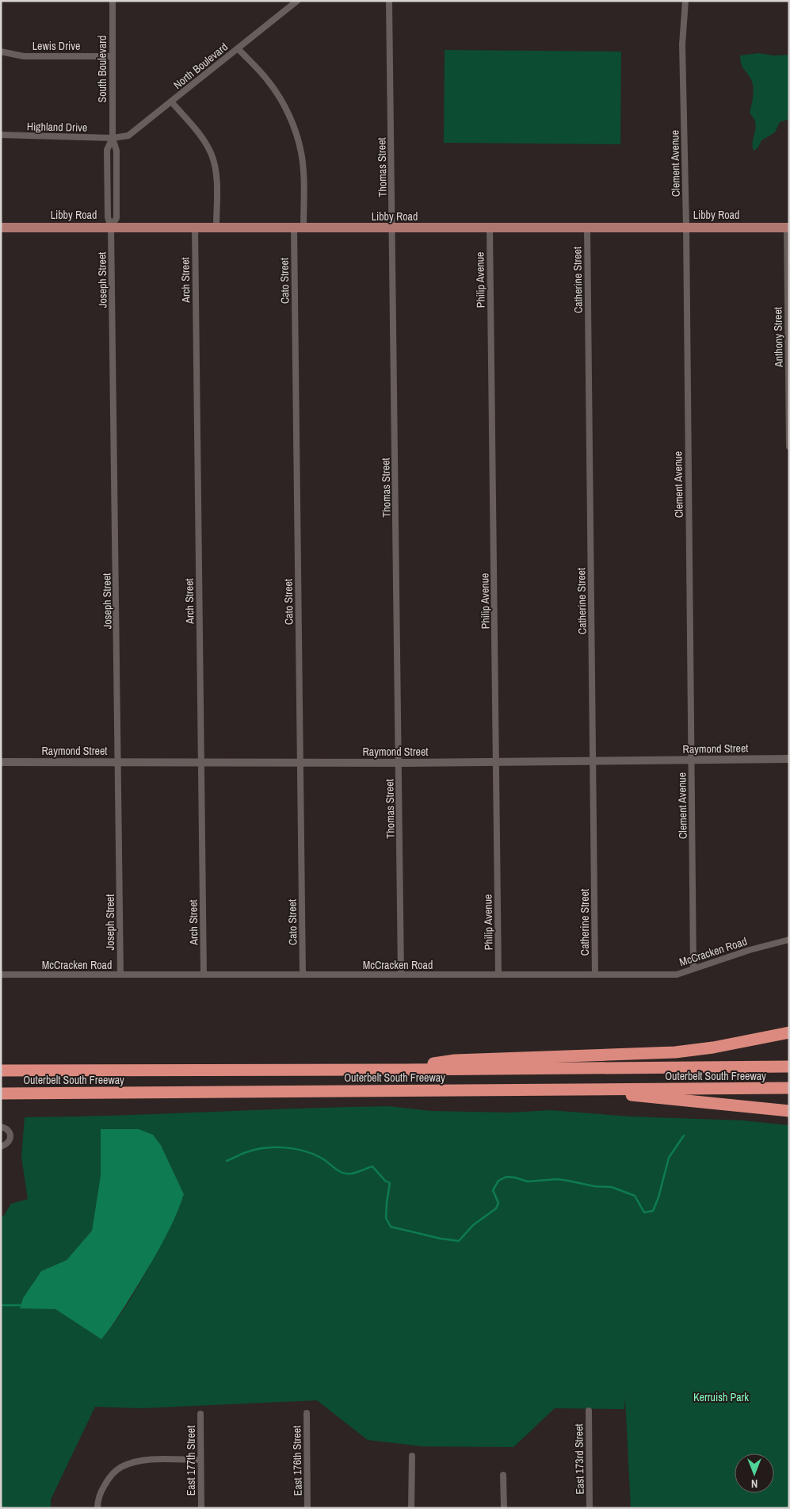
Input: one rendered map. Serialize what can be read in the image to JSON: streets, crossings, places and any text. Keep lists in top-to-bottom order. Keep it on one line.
{"streets":{"highway":["Outerbelt South Freeway"],"main road":["Libby Road"],"street":["Lewis Drive","North Boulevard","South Boulevard","Highland Drive","Clement Avenue","Thomas Street","Joseph Street","Arch Street","Philip Avenue","Catherine Street","Cato Street","Anthony Street","Raymond Street","McCracken Road","East 173rd Street","East 177th Street","East 176th Street"]},"crossings":[["Lewis Drive","South Boulevard"],["North Boulevard","South Boulevard"],["North Boulevard","Highland Drive"],["North Boulevard","Cato Street"],["South Boulevard","Highland Drive"],["South Boulevard","Libby Road"],["South Boulevard","Joseph Street"],["Clement Avenue","Libby Road"],["Clement Avenue","Raymond Street"],["Clement Avenue","McCracken Road"],["Thomas Street","Libby Road"],["Thomas Street","Raymond Street"],["Thomas Street","McCracken Road"],["Libby Road","Joseph Street"],["Libby Road","Arch Street"],["Libby Road","Philip Avenue"],["Libby Road","Catherine Street"],["Libby Road","Cato Street"],["Libby Road","Anthony Street"],["Joseph Street","Raymond Street"],["Joseph Street","McCracken Road"],["Arch Street","Raymond Street"],["Arch Street","McCracken Road"],["Philip Avenue","Raymond Street"],["Philip Avenue","McCracken Road"],["Catherine Street","Raymond Street"],["Catherine Street","McCracken Road"],["Cato Street","Raymond Street"],["Cato Street","McCracken Road"]],"parks":["Kerruish Park"],"north":"bottom"}
